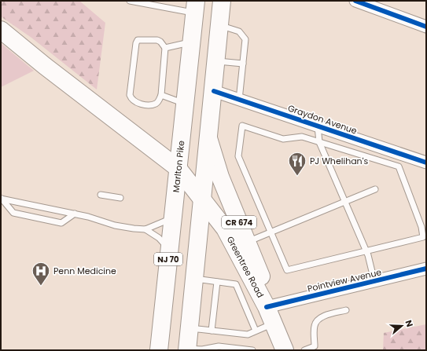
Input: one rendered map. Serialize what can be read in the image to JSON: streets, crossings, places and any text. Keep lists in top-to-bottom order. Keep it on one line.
{"streets":{"main road":["Marlton Pike","CR 674","NJ 70","Greentree Road"],"street":["Graydon Avenue","Pointview Avenue"]},"crossings":[["Marlton Pike","Greentree Road"],["Greentree Road","Pointview Avenue"]],"places":{"restaurant":["PJ Whelihan's"],"hospital":["Penn Medicine"]},"north":"right"}
